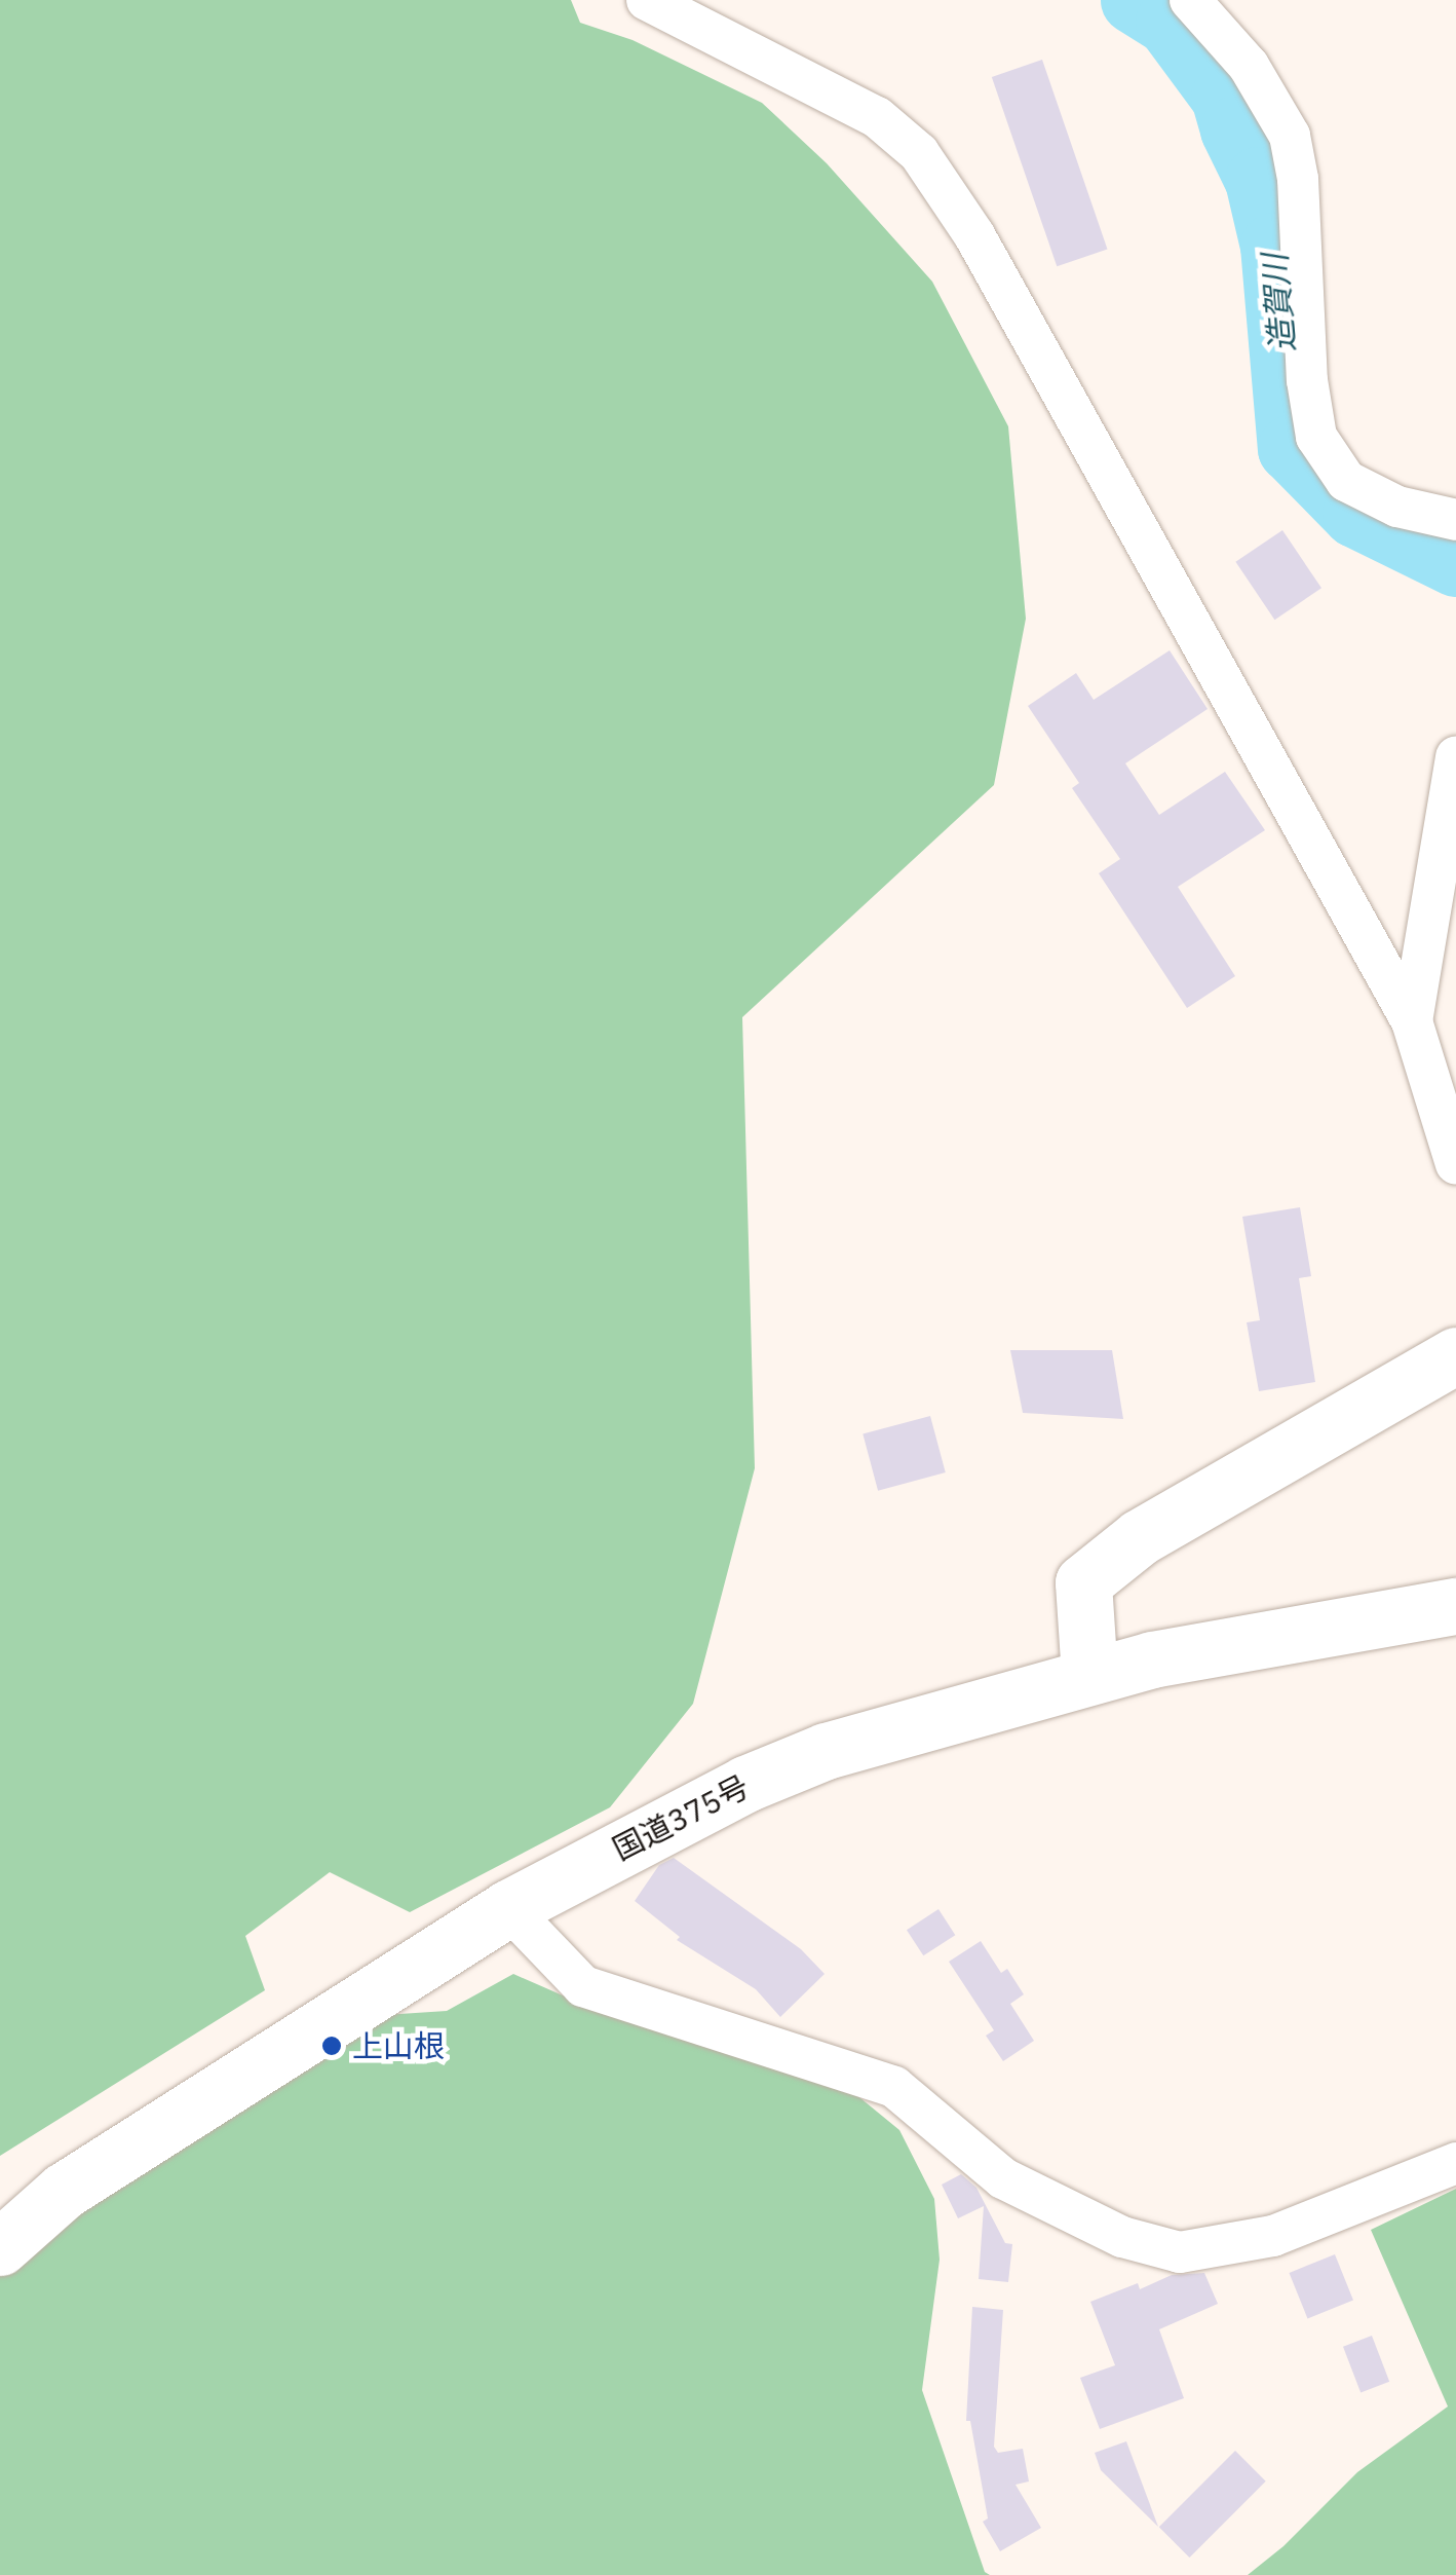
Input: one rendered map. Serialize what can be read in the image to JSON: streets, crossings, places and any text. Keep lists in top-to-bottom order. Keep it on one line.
{"streets":{"main road":["国道375号"]},"water":["造賀川"],"places":["上山根"]}
